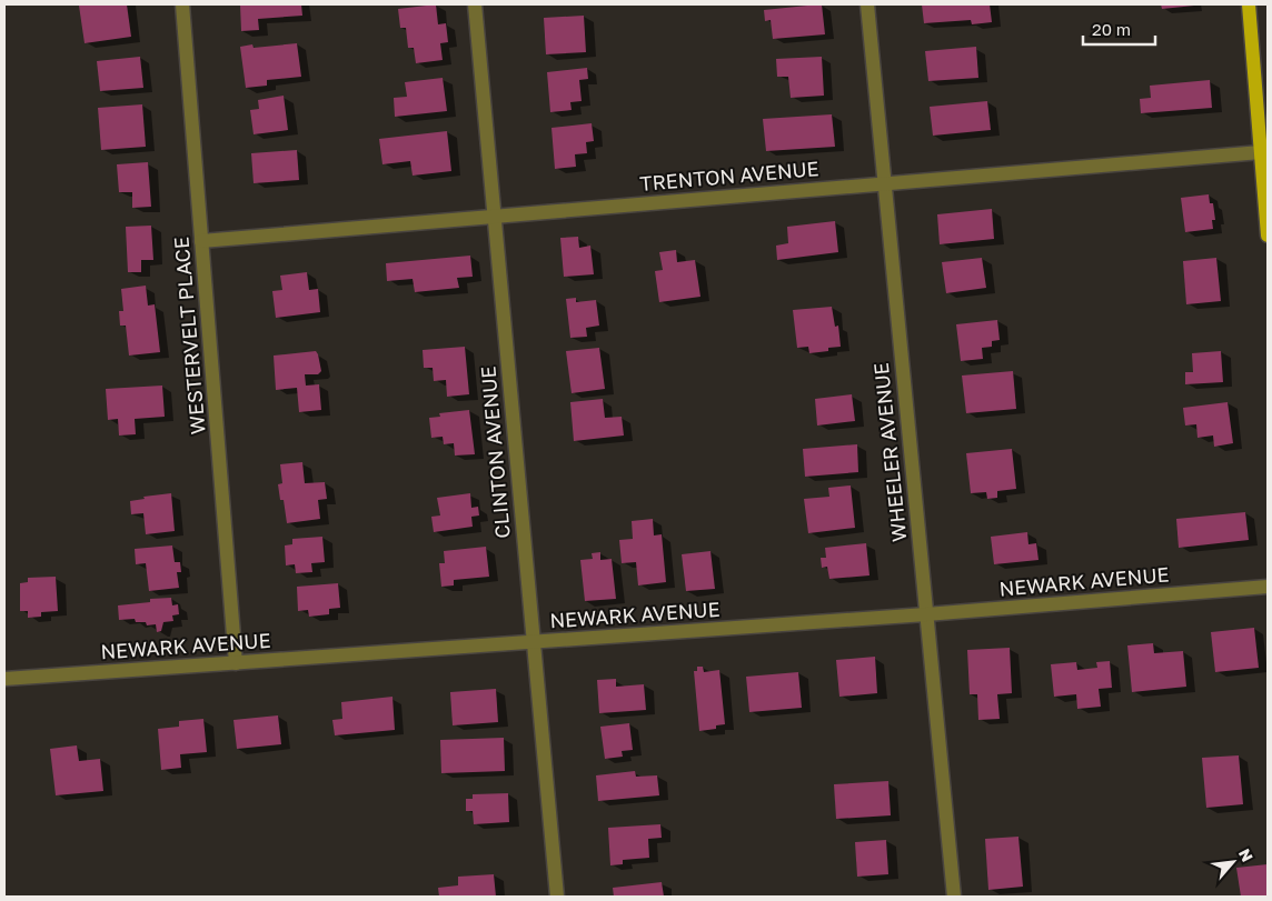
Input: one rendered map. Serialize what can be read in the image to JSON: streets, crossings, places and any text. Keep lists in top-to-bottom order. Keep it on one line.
{"streets":{"street":["TRENTON AVENUE","WESTERVELT PLACE","CLINTON AVENUE","WHEELER AVENUE","NEWARK AVENUE"]},"crossings":[["TRENTON AVENUE","WESTERVELT PLACE"],["TRENTON AVENUE","CLINTON AVENUE"],["TRENTON AVENUE","WHEELER AVENUE"],["WESTERVELT PLACE","NEWARK AVENUE"],["CLINTON AVENUE","NEWARK AVENUE"],["WHEELER AVENUE","NEWARK AVENUE"]],"scale_bar":"20 m","north":"top right"}
